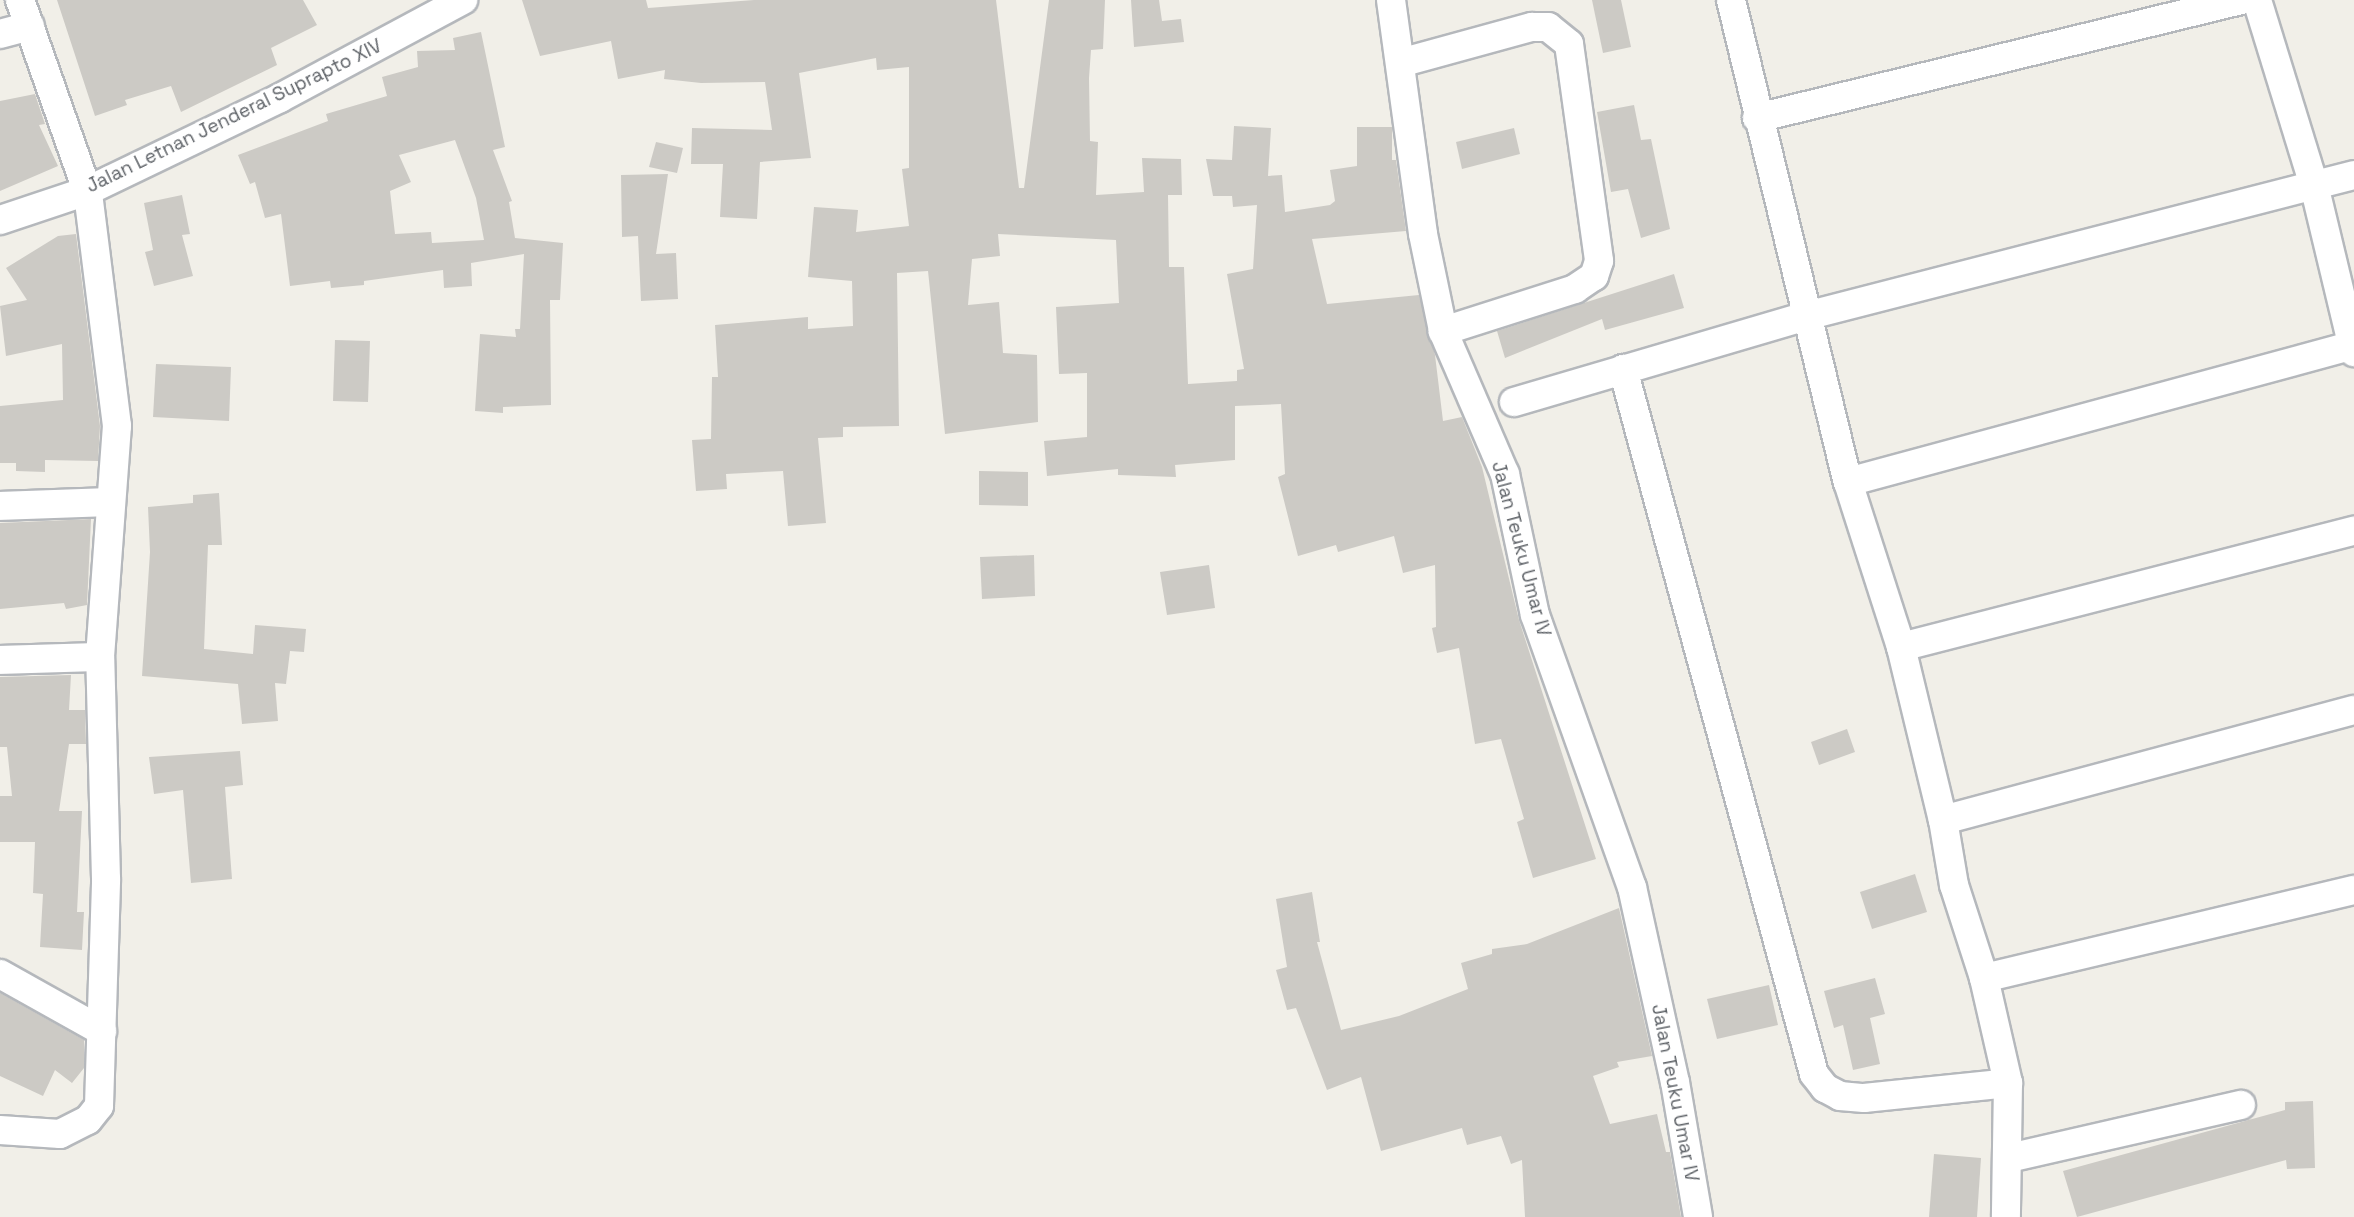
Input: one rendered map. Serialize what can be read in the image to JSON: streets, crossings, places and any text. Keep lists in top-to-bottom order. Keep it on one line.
{"streets":{"street":["Jalan Letnan Jenderal Suprapto XIV","Jalan Teuku Umar IV"]}}
